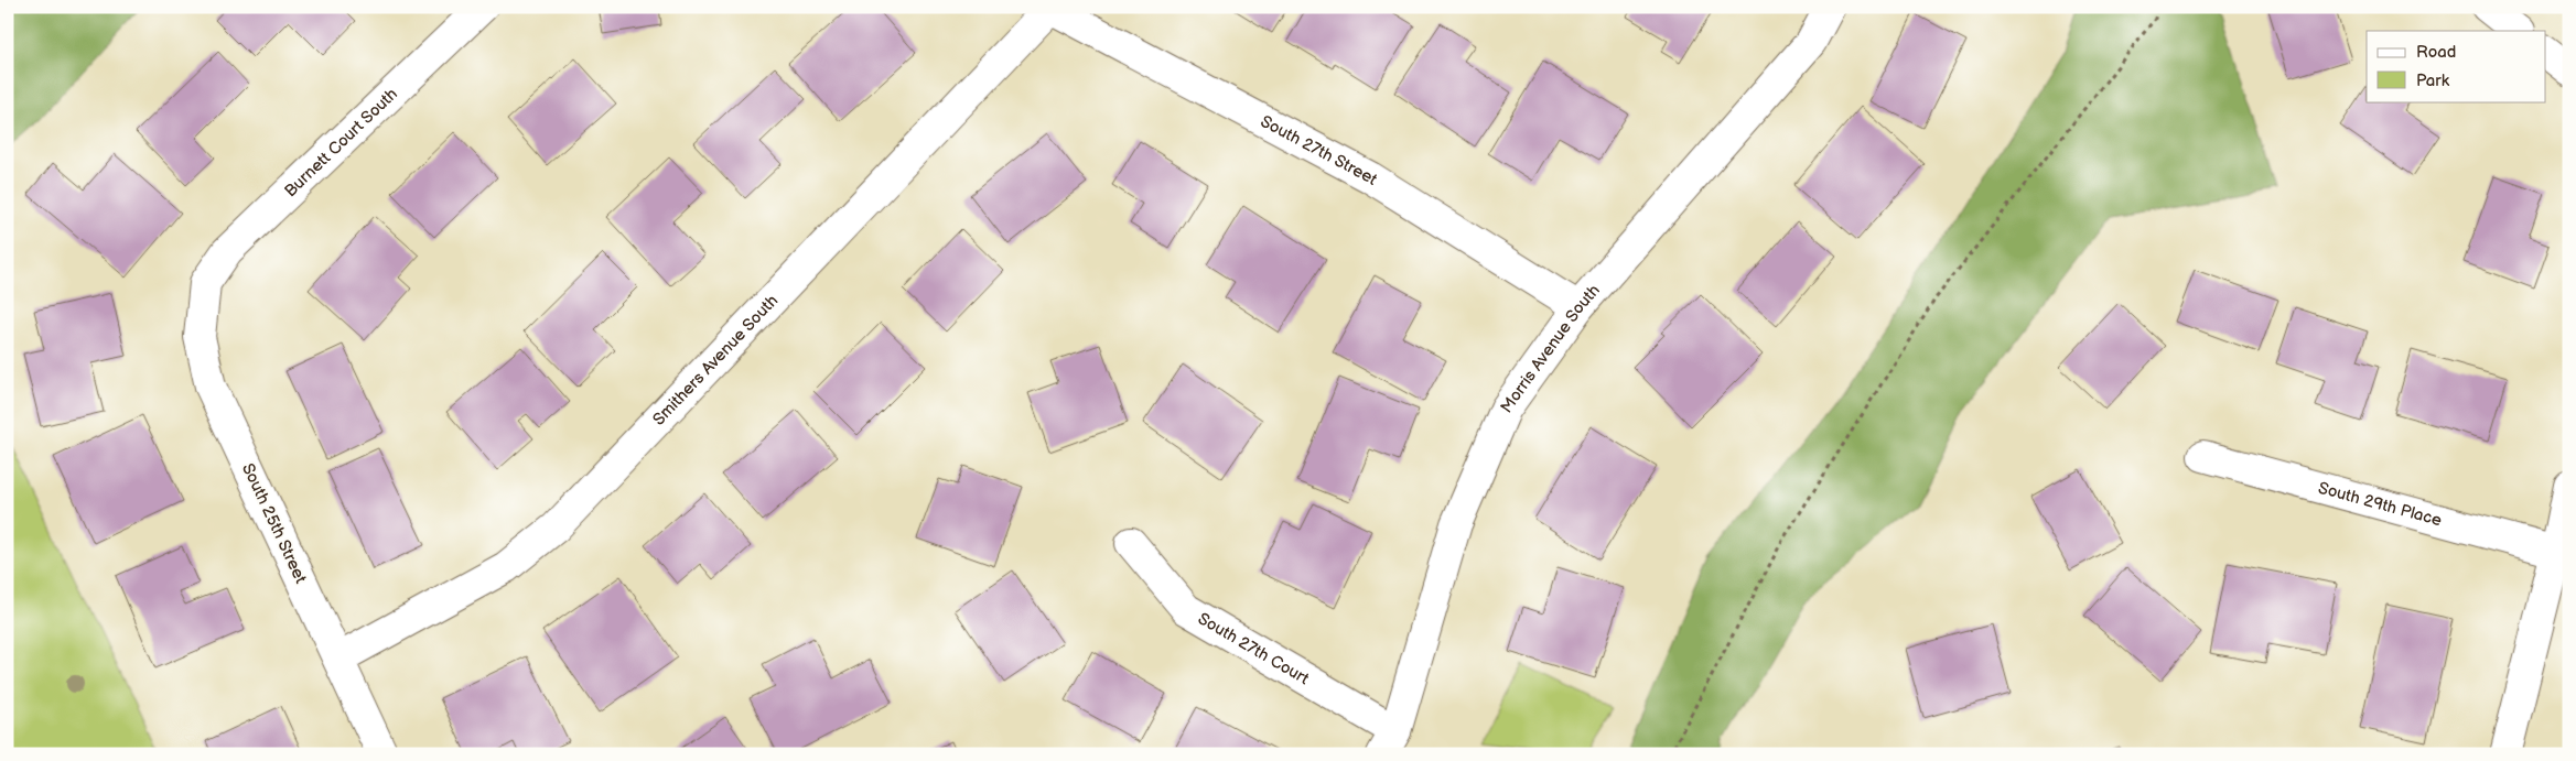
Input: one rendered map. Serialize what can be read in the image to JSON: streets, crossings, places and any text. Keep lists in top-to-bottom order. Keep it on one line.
{"streets":{"street":["Burnett Court South","South 27th Street","Morris Avenue South","Smithers Avenue South","South 29th Place","South 25th Street","South 27th Court"]},"crossings":[["Burnett Court South","South 25th Street"],["South 27th Street","Morris Avenue South"],["South 27th Street","Smithers Avenue South"],["Morris Avenue South","South 27th Court"],["Smithers Avenue South","South 25th Street"]],"legend":["Road","Park"]}
